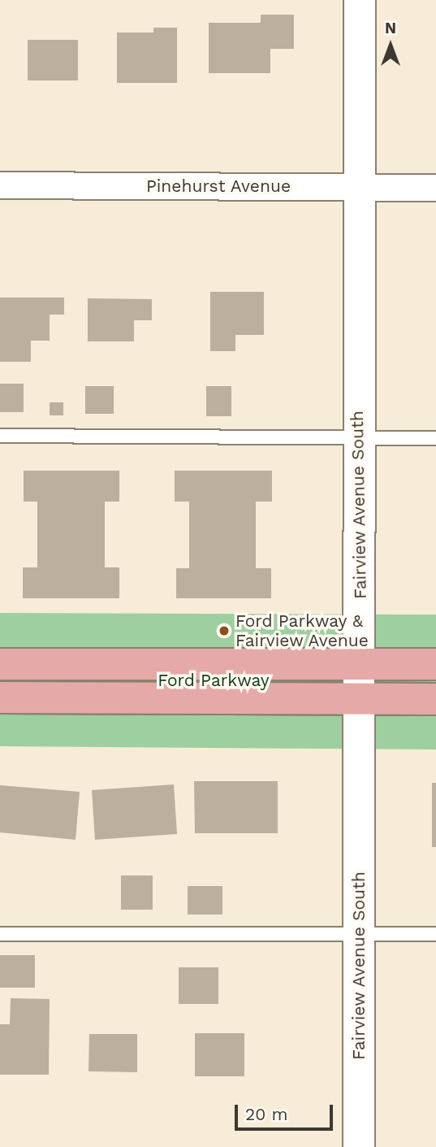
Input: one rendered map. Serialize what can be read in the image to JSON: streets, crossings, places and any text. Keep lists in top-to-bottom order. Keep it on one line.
{"streets":{"street":["Pinehurst Avenue","Fairview Avenue South"]},"crossings":[["Pinehurst Avenue","Fairview Avenue South"]],"parks":["Ford Parkway"],"places":["Ford Parkway & Fairview Avenue"],"scale_bar":"20 m","north":"top"}
